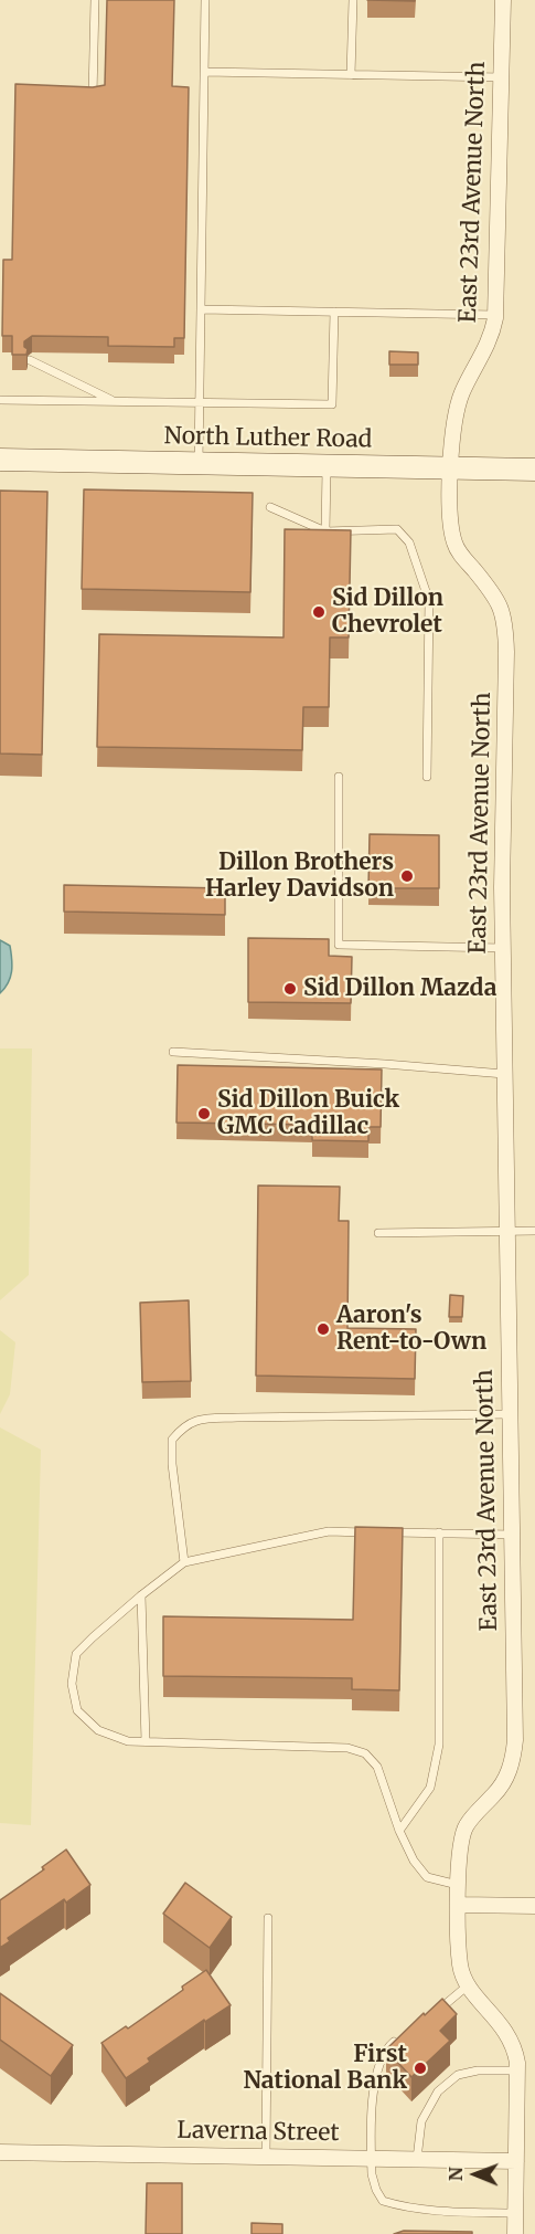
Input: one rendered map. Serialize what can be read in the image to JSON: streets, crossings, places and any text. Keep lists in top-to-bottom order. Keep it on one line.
{"streets":{"street":["East 23rd Avenue North","North Luther Road","Laverna Street"]},"crossings":[["East 23rd Avenue North","North Luther Road"],["East 23rd Avenue North","Laverna Street"]],"places":["Sid Dillon Chevrolet","Dillon Brothers Harley Davidson","Sid Dillon Mazda","Sid Dillon Buick GMC Cadillac","Aaron's Rent-to-Own","First National Bank"],"north":"left"}
